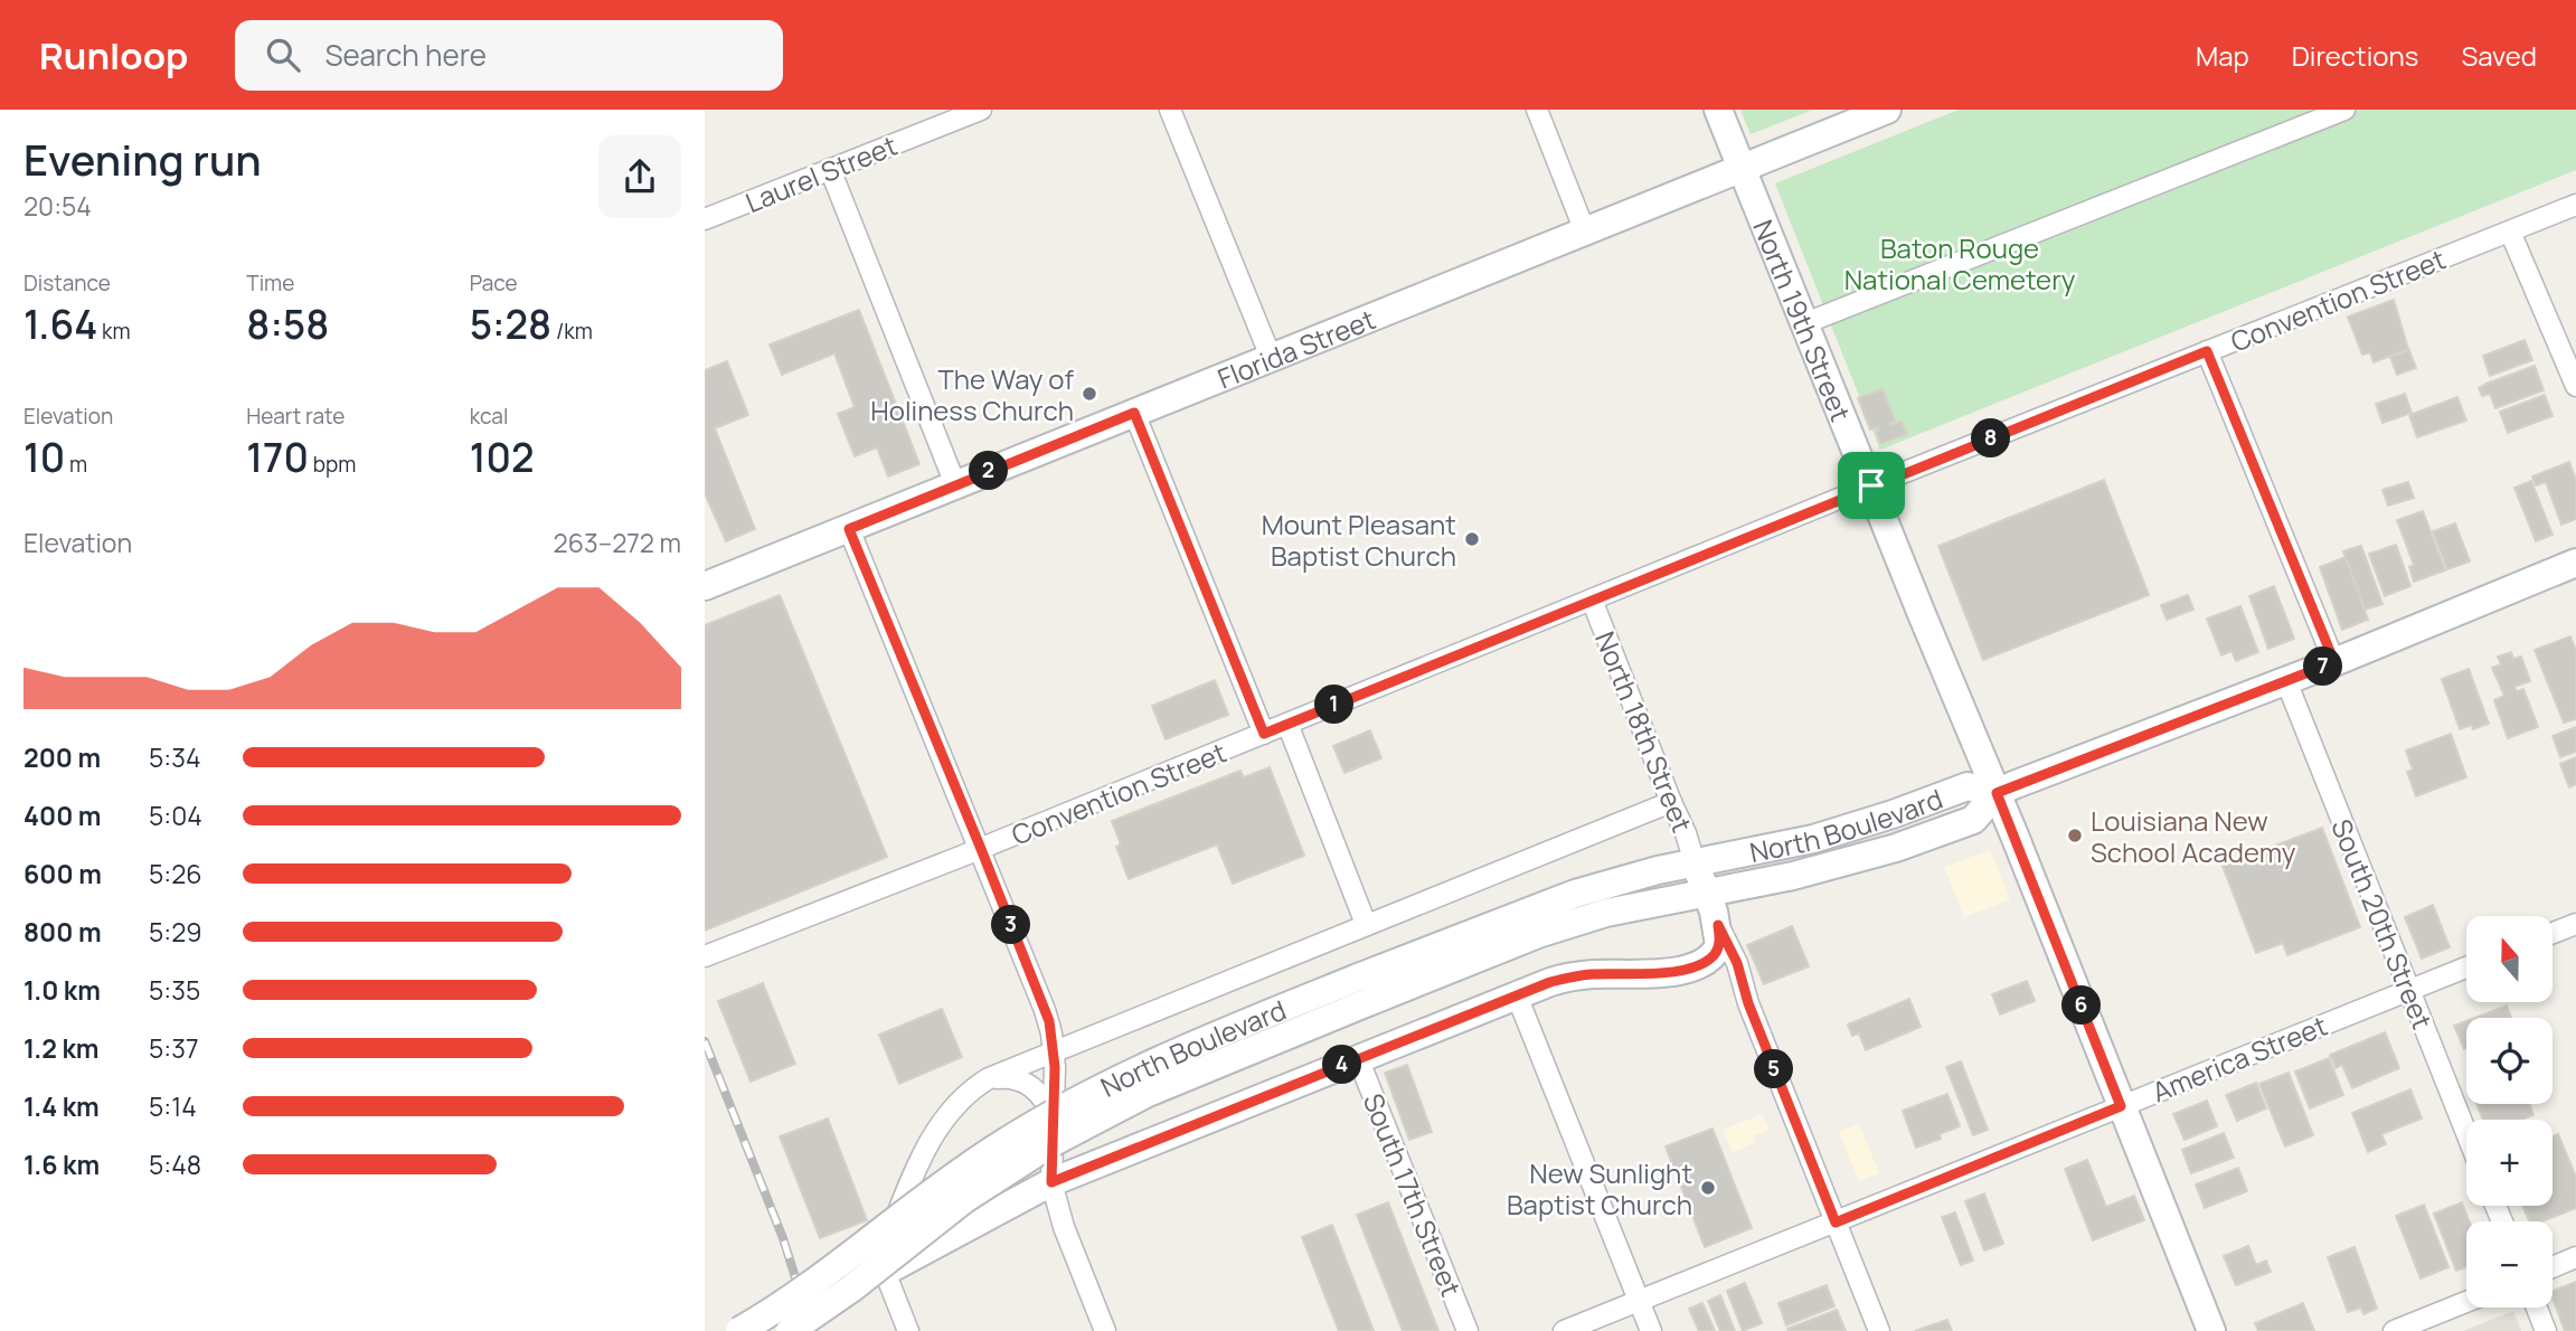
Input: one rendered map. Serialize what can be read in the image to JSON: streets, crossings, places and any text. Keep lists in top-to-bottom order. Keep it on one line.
{"streets":{"street":["Laurel Street","Convention Street","North 19th Street","Florida Street","North 18th Street","North Boulevard","South 20th Street","America Street","South 17th Street"]},"crossings":[["Convention Street","North 19th Street"],["Convention Street","North 18th Street"],["North 19th Street","Florida Street"],["North 19th Street","North Boulevard"],["North 19th Street","America Street"],["North 18th Street","North Boulevard"],["North Boulevard","South 20th Street"],["South 20th Street","America Street"]],"parks":["Baton Rouge National Cemetery"],"places":["The Way of Holiness Church","Mount Pleasant Baptist Church","Louisiana New School Academy","New Sunlight Baptist Church"],"north":"top","page":{"header":"Runloop","search":"Search here","nav":["Map","Directions","Saved"],"heading":["Evening run","20:54"],"stats":[["Distance","1.64 km"],["Time","8:58"],["Pace","5:28 /km"],["Elevation","10 m"],["Heart rate","170 bpm"],["kcal","102"]],"pins":["8","2","7","1","3","6","4","5"],"chart":["Elevation","263–272 m"],"list":[{"name":"200 m","note":"5:34"},{"name":"400 m","note":"5:04"},{"name":"600 m","note":"5:26"},{"name":"800 m","note":"5:29"},{"name":"1.0 km","note":"5:35"},{"name":"1.2 km","note":"5:37"},{"name":"1.4 km","note":"5:14"},{"name":"1.6 km","note":"5:48"}],"map_buttons":["+","−"]}}
